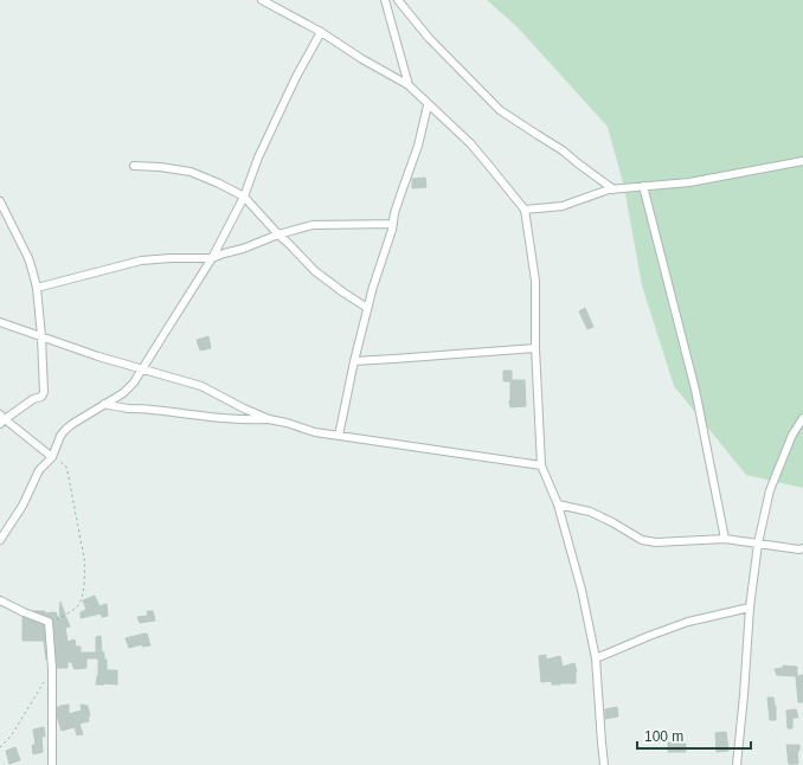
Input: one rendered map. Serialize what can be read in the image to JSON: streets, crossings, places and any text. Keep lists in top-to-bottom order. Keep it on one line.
{"scale_bar":"100 m"}
